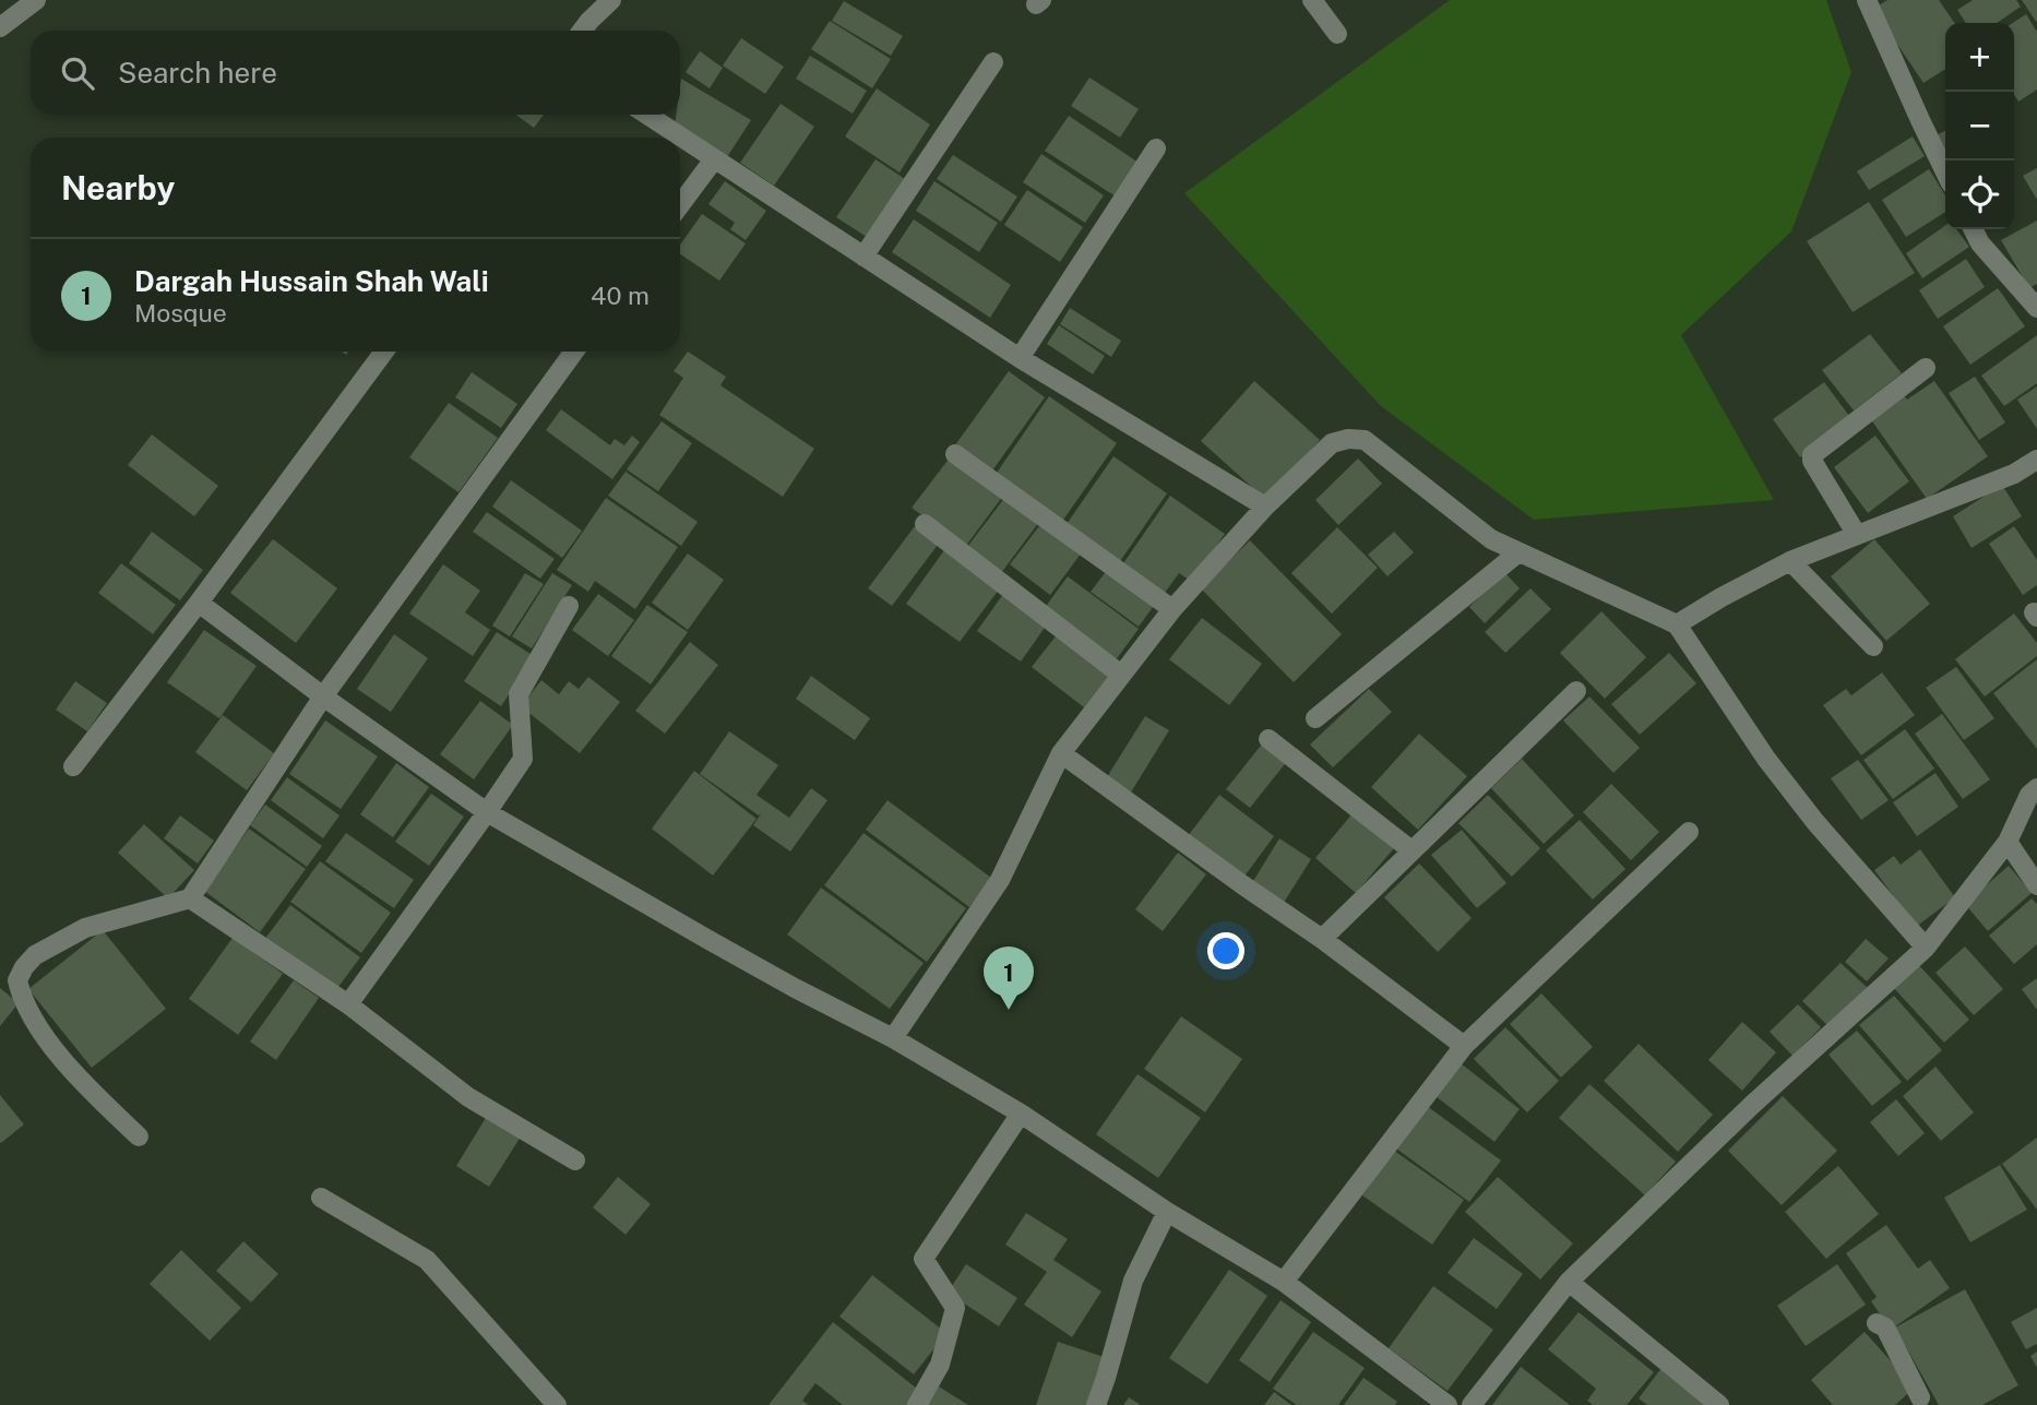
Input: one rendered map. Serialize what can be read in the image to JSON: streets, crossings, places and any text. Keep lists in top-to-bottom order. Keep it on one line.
{"page":{"map_buttons":["+","−"],"search":"Search here","heading":"Nearby","list":[{"mark":"1","name":"Dargah Hussain Shah Wali","note":"Mosque","value":"40 m"}],"pins":"1"}}
